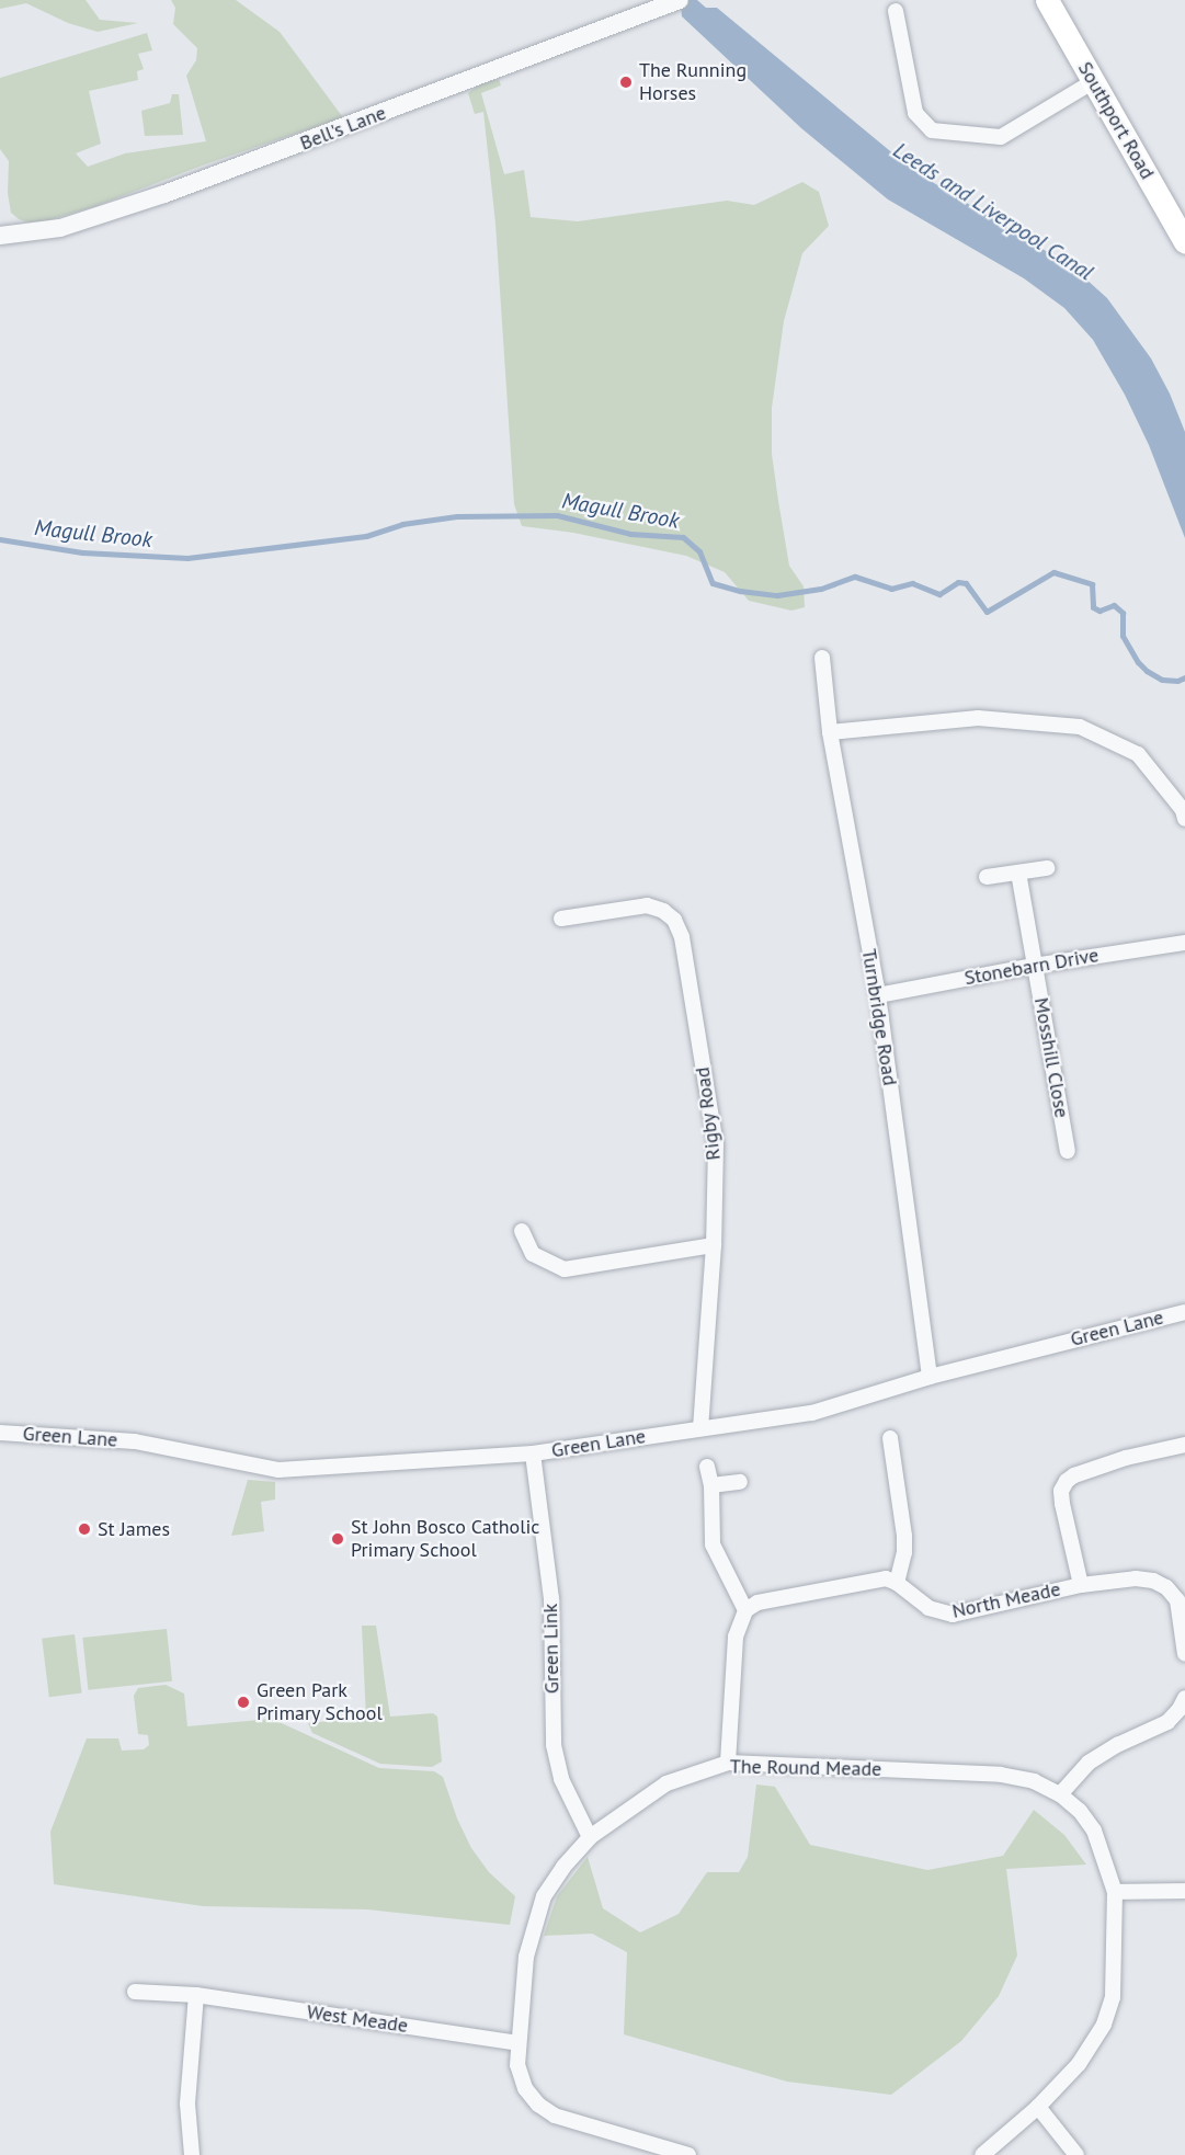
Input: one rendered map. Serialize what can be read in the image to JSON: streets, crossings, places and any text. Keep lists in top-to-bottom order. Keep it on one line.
{"streets":{"main road":["Southport Road"],"street":["Bell's Lane","Stonebarn Drive","Turnbridge Road","Mosshill Close","Rigby Road","Green Lane","North Meade","Green Link","The Round Meade","West Meade"]},"crossings":[["Stonebarn Drive","Turnbridge Road"],["Stonebarn Drive","Mosshill Close"],["Turnbridge Road","Green Lane"],["Rigby Road","Green Lane"],["Green Lane","Green Link"],["Green Link","The Round Meade"],["The Round Meade","West Meade"]],"water":["Leeds and Liverpool Canal","Magull Brook"],"places":["The Running Horses","St James","St John Bosco Catholic Primary School","Green Park Primary School"]}
